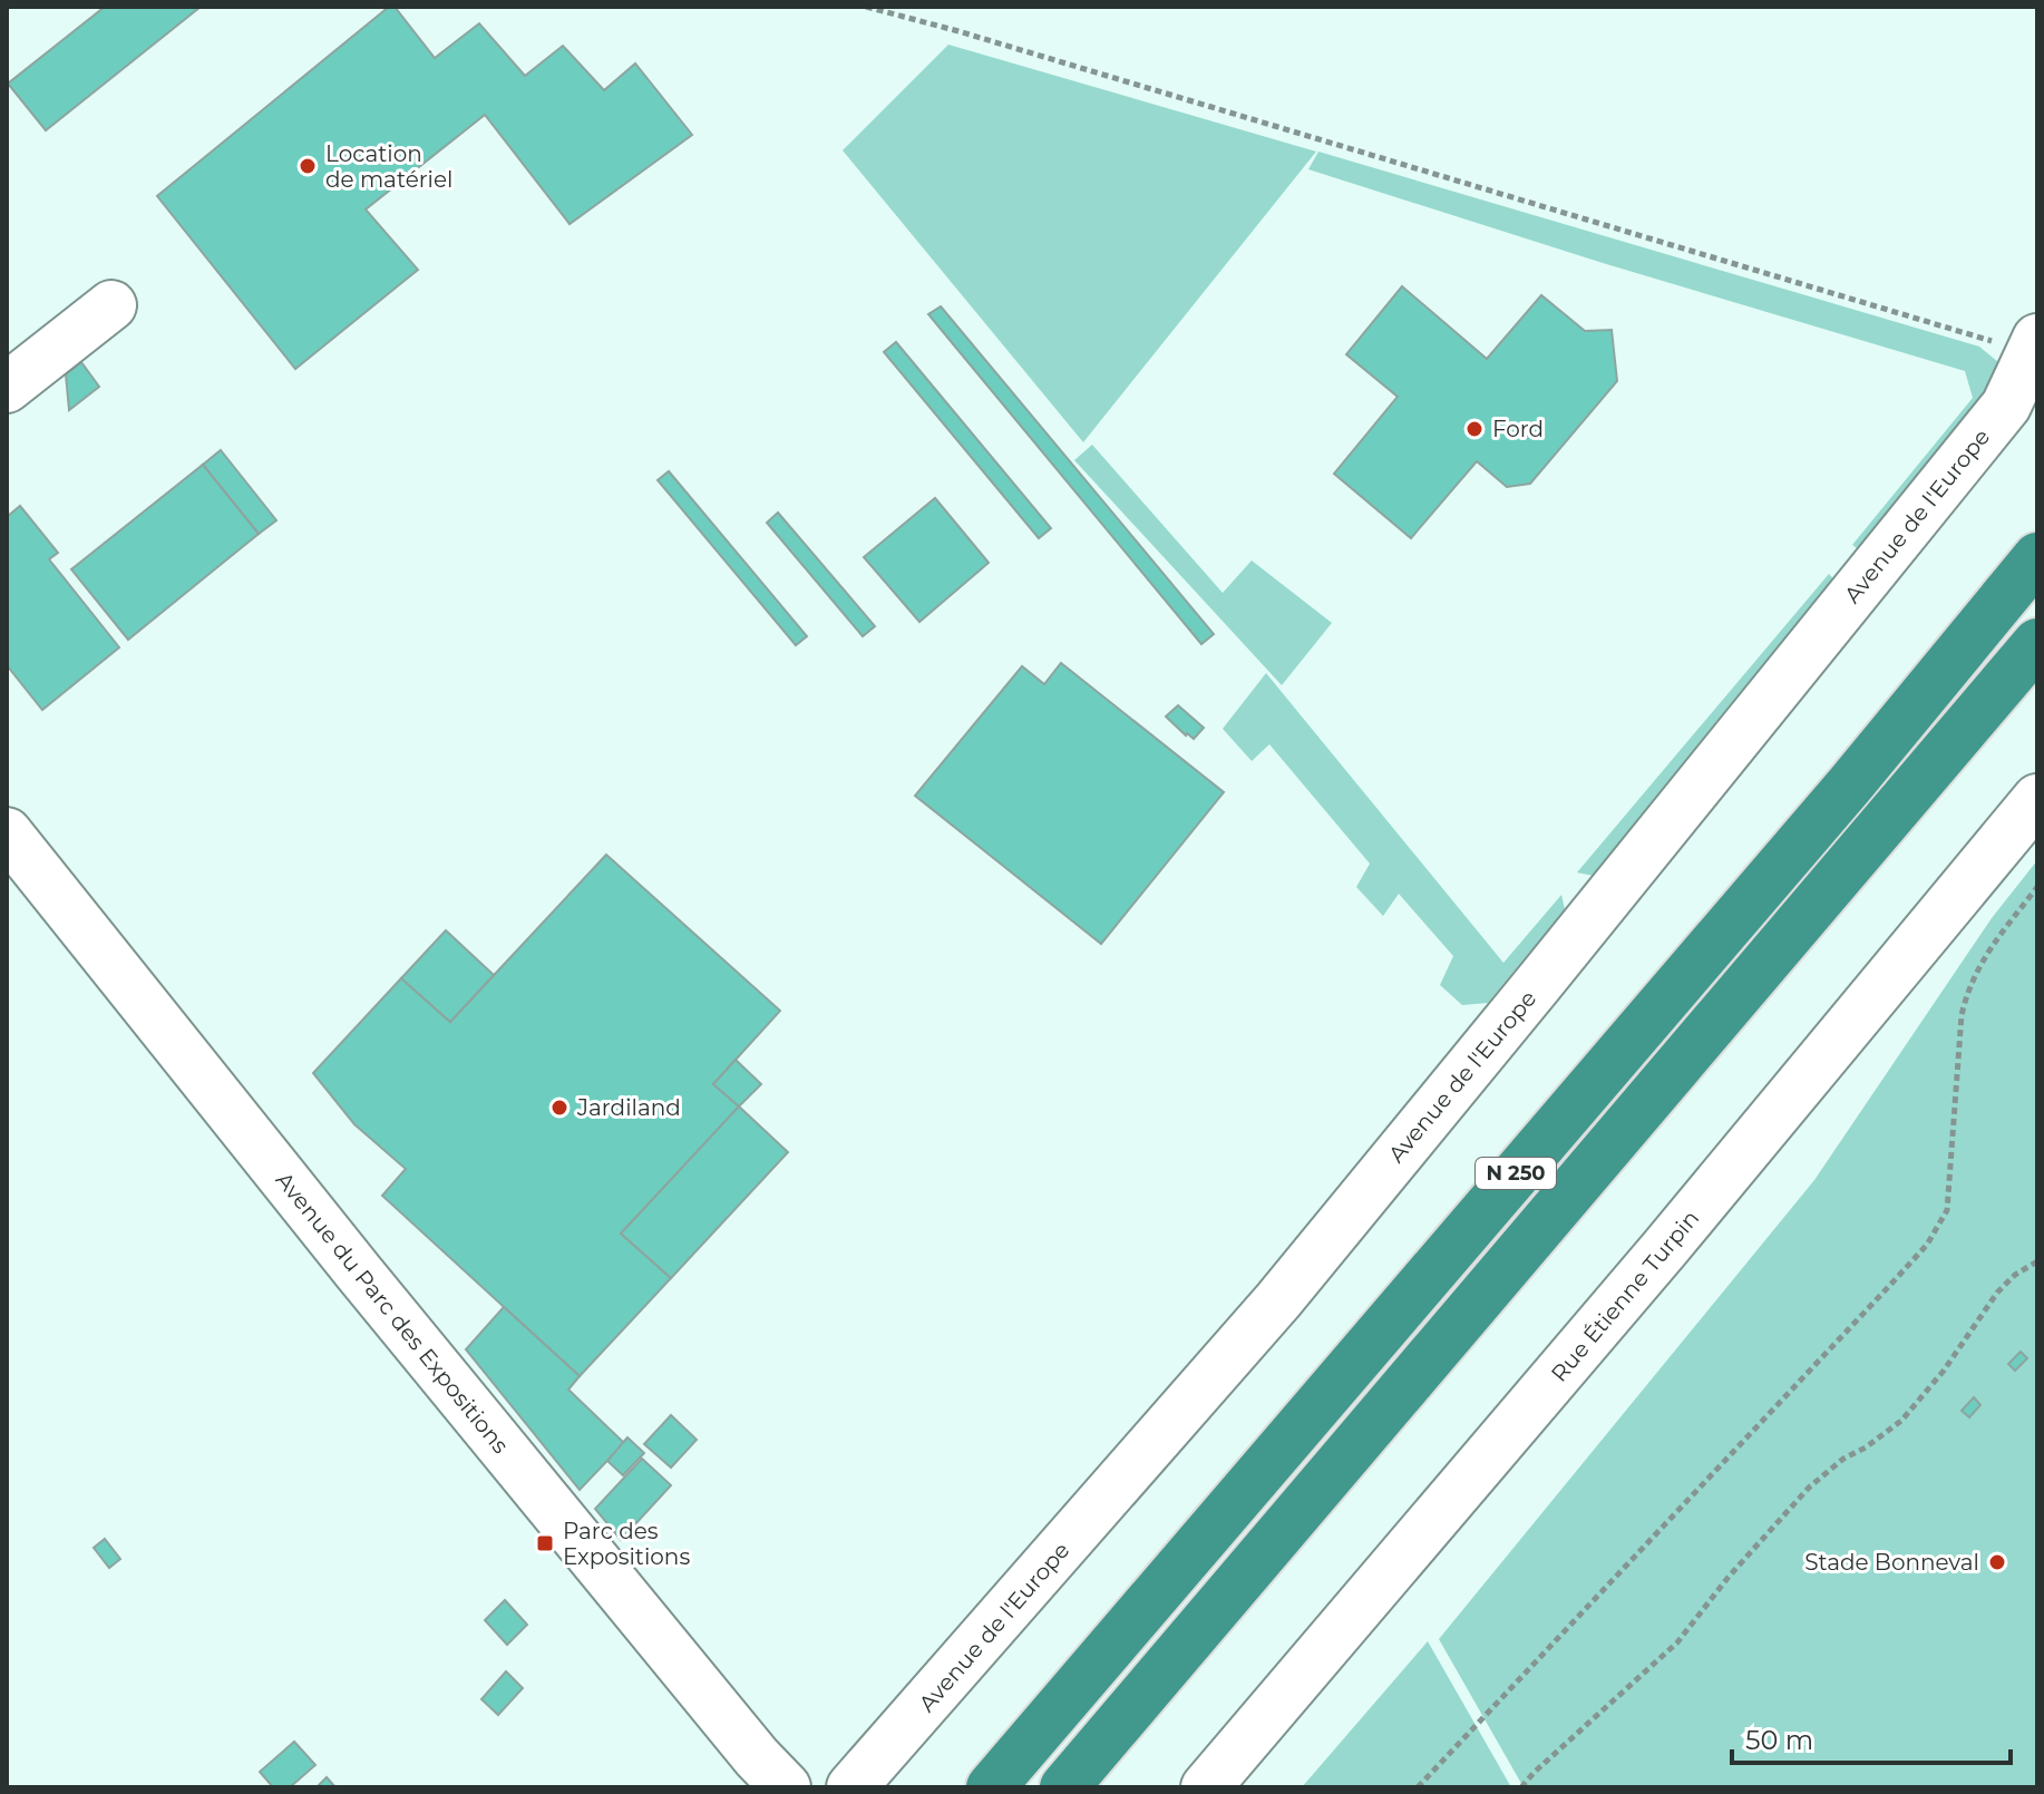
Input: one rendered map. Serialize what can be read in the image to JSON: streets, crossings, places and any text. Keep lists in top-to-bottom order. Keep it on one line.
{"streets":{"highway":["N 250"],"street":["Avenue de l'Europe","Rue Étienne Turpin","Avenue du Parc des Expositions"]},"places":{"other":["Location de matériel","Ford","Jardiland","Stade Bonneval"],"transit":["Parc des Expositions"]},"scale_bar":"50 m"}
